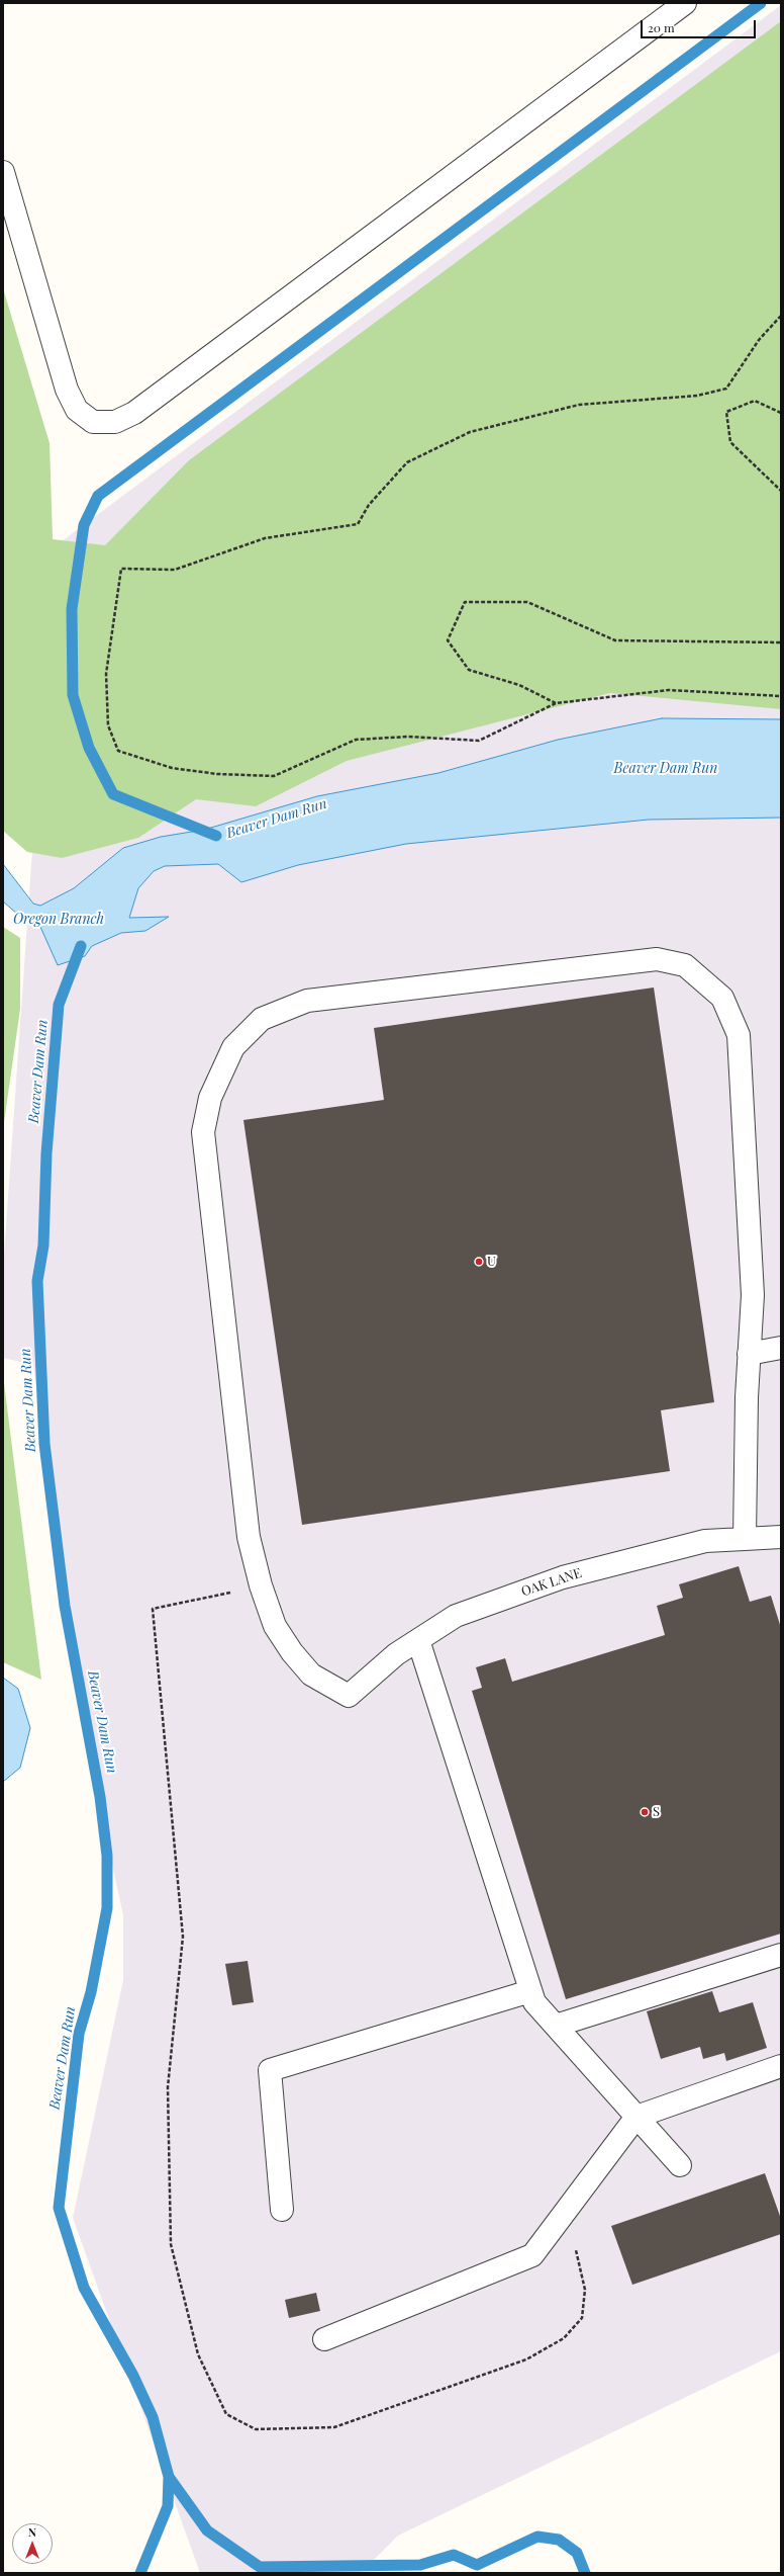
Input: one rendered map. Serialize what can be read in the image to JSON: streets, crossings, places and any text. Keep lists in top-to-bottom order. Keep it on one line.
{"streets":{"street":["OAK LANE"]},"water":["Beaver Dam Run","Oregon Branch"],"places":["U","S"],"scale_bar":"20 m","north":"top"}
